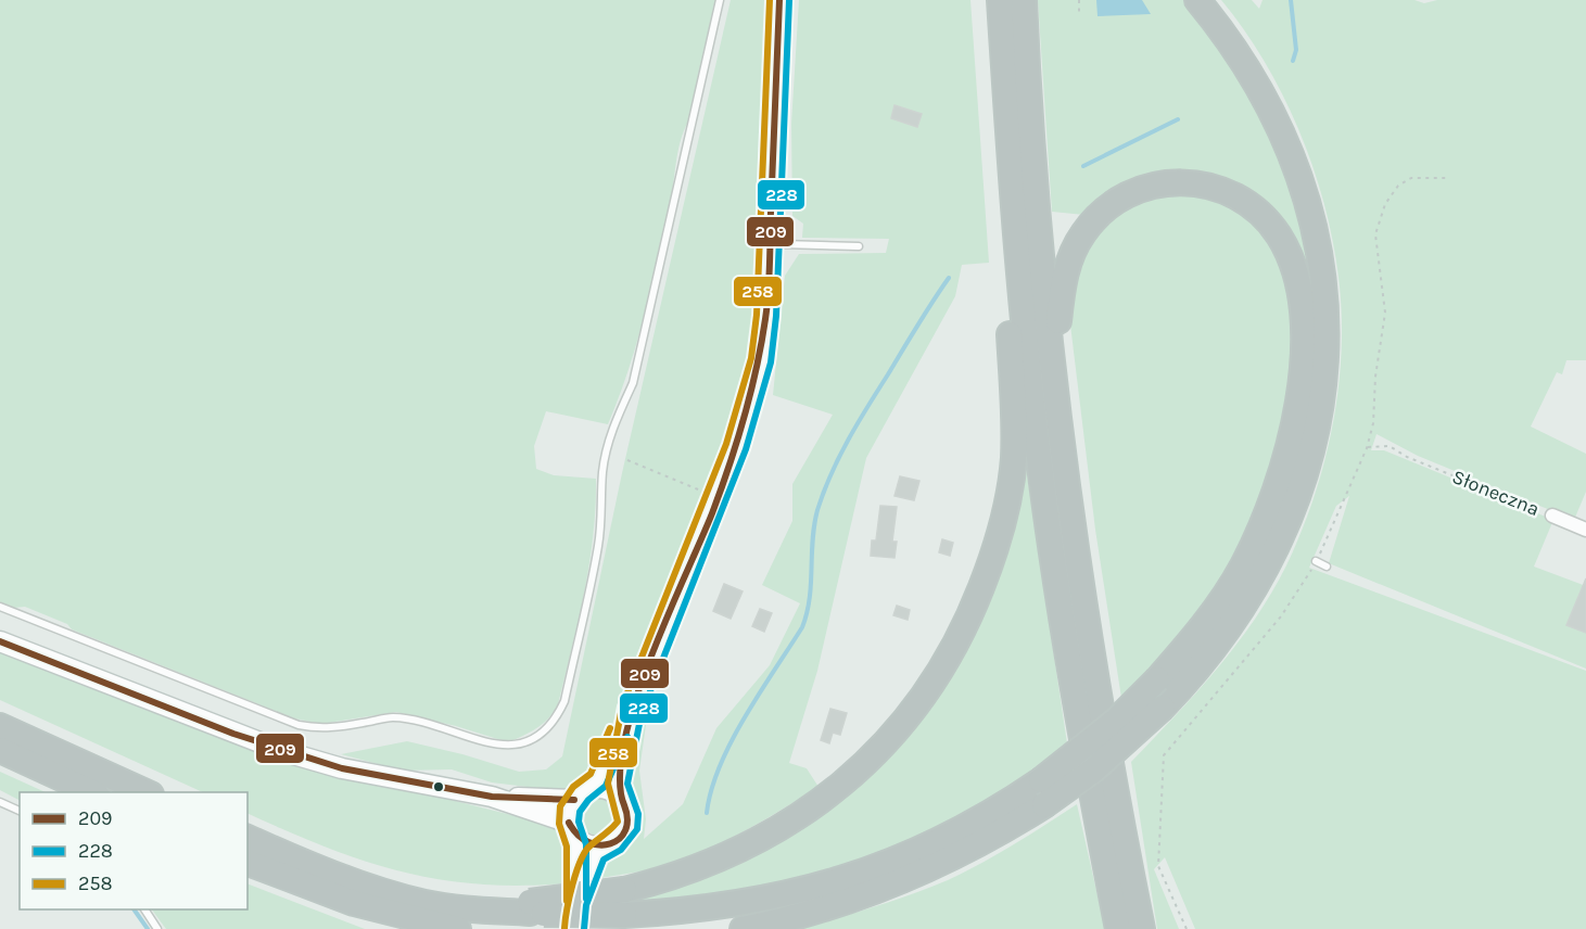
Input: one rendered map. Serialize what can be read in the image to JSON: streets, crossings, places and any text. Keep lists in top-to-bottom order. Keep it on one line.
{"streets":{"street":["Słoneczna"]},"lines":["transit line 209","transit line 228","transit line 258"],"legend":["209","228","258"]}
